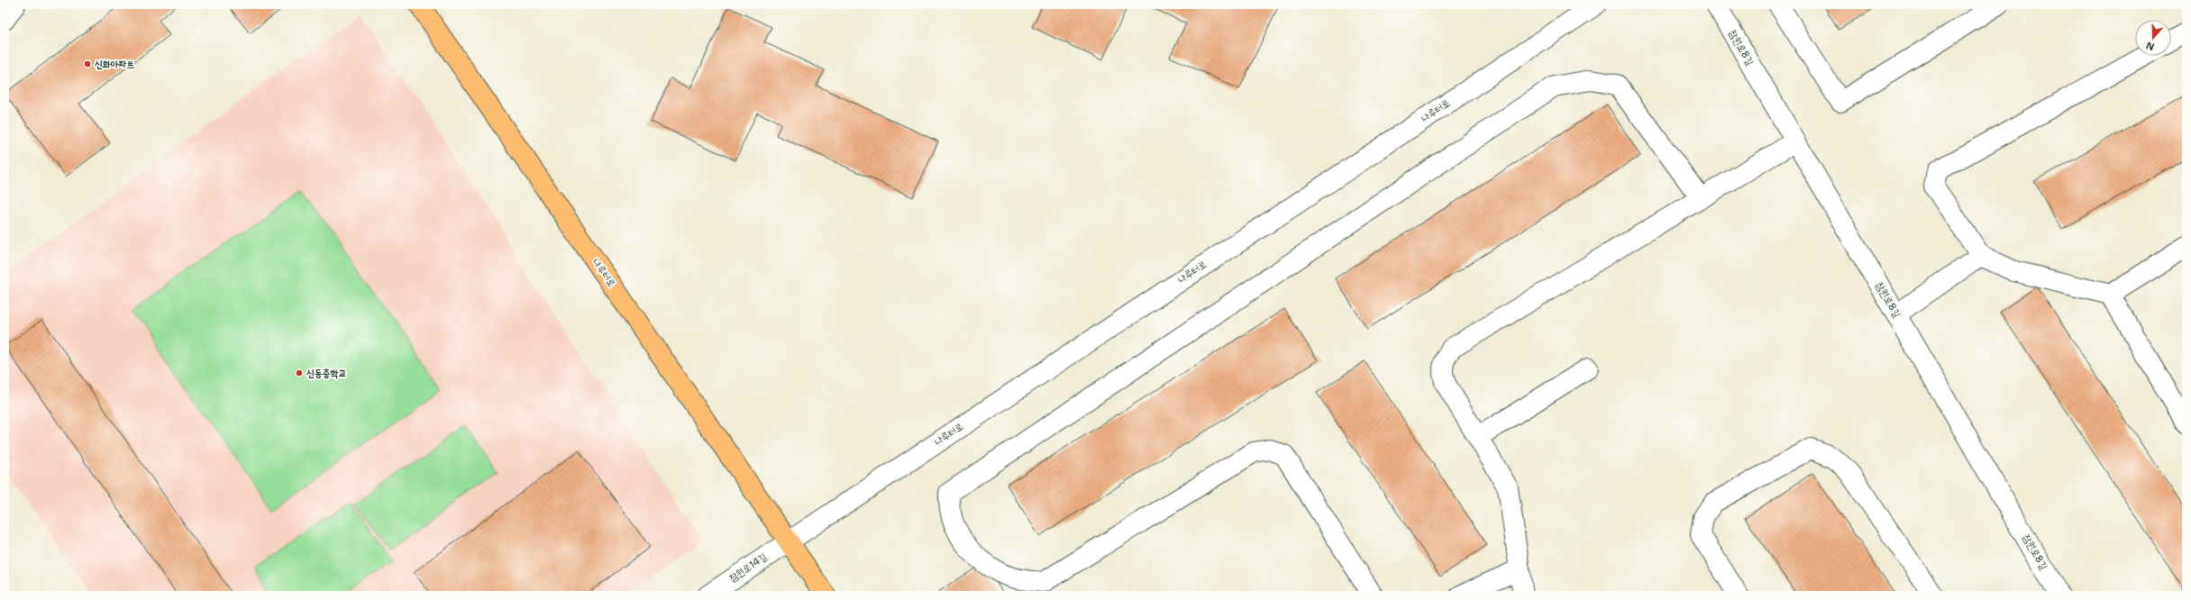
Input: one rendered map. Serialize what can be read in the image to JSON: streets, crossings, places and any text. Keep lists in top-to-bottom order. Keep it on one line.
{"streets":{"main road":["나루터로"],"street":["잠원로8길","잠원로14길"]},"crossings":[["나루터로","잠원로14길"]],"places":["신화아파트","신동중학교"],"north":"bottom"}
